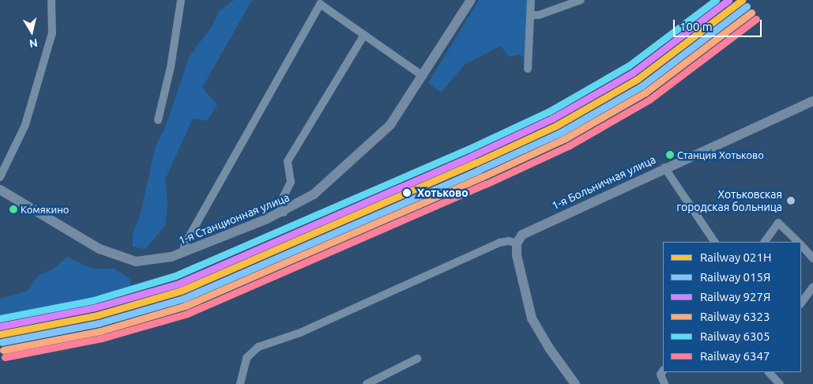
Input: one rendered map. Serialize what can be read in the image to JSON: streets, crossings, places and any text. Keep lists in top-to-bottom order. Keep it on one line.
{"streets":{"main road":["1-я Больничная улица","1-я Станционная улица"]},"places":["Станция Хотьково","Хотьково","Хотьковская городская больница","Комякино"],"lines":["rail line 021Н","rail line 927Я","rail line 6305","rail line 015Я","rail line 6323","rail line 6347"],"legend":["Railway 021Н","Railway 015Я","Railway 927Я","Railway 6323","Railway 6305","Railway 6347"],"scale_bar":"100 m","north":"bottom"}
